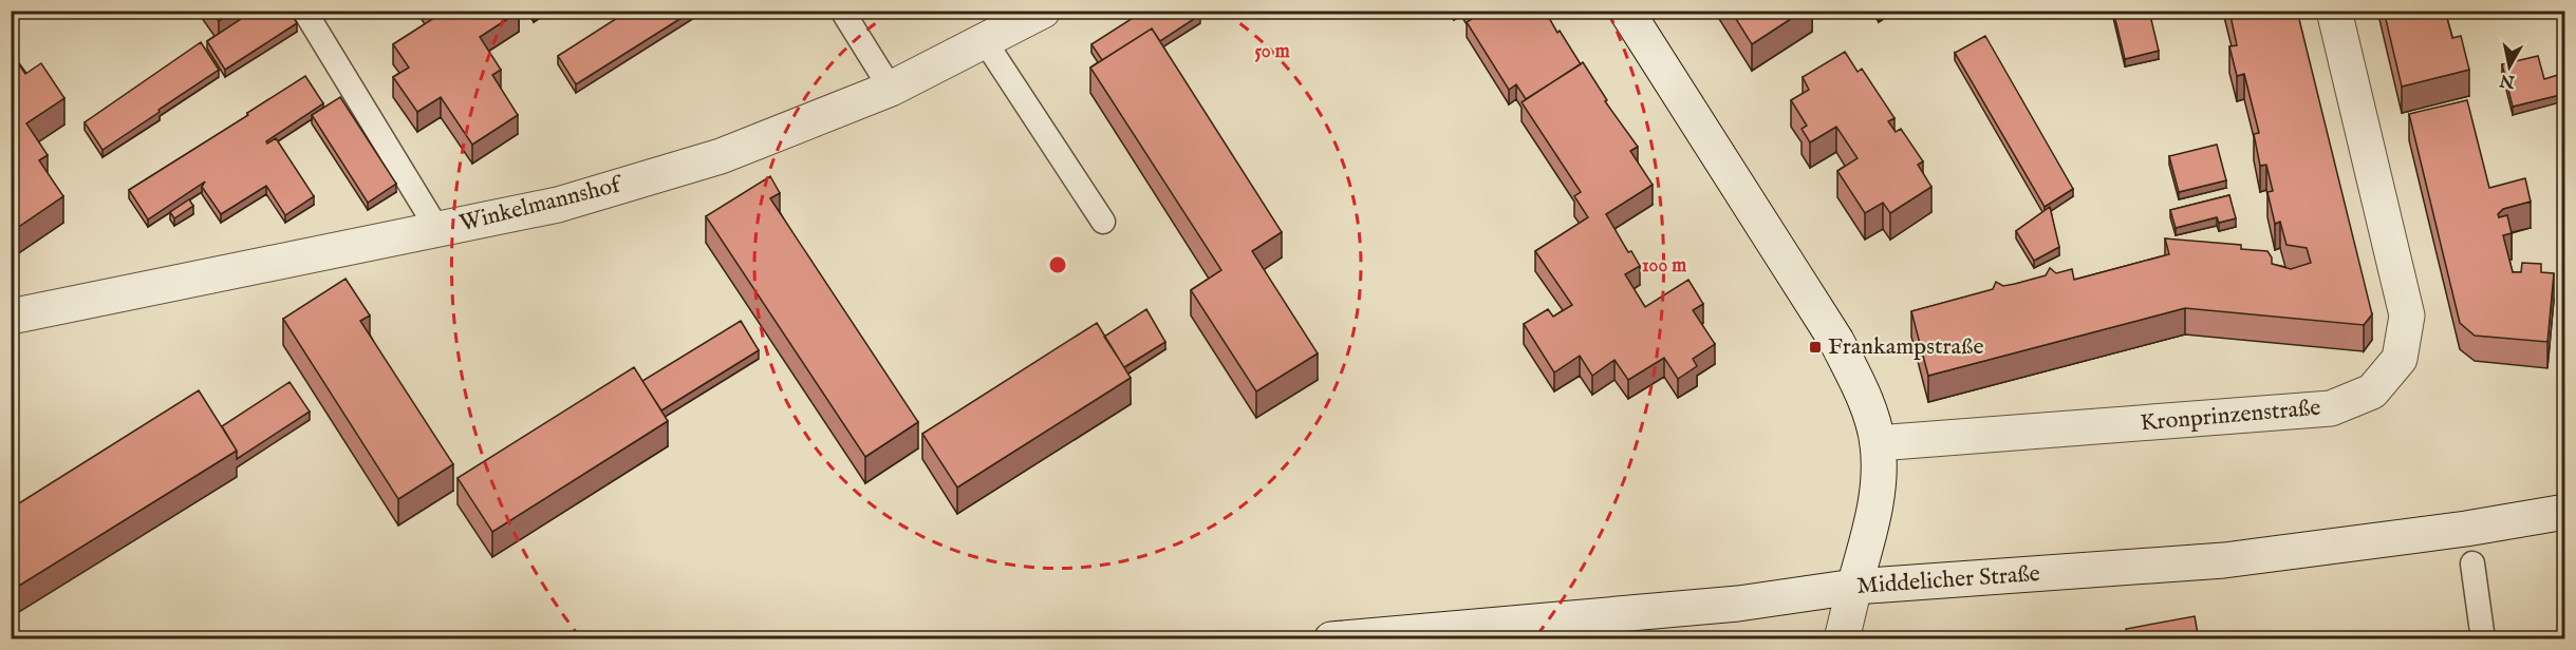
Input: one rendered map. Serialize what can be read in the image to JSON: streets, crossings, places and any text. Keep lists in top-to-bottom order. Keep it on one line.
{"streets":{"street":["Winkelmannshof","Kronprinzenstraße","Middelicher Straße"]},"places":{"transit":["Frankampstraße"]},"north":"bottom","rings":["50 m","100 m"]}
